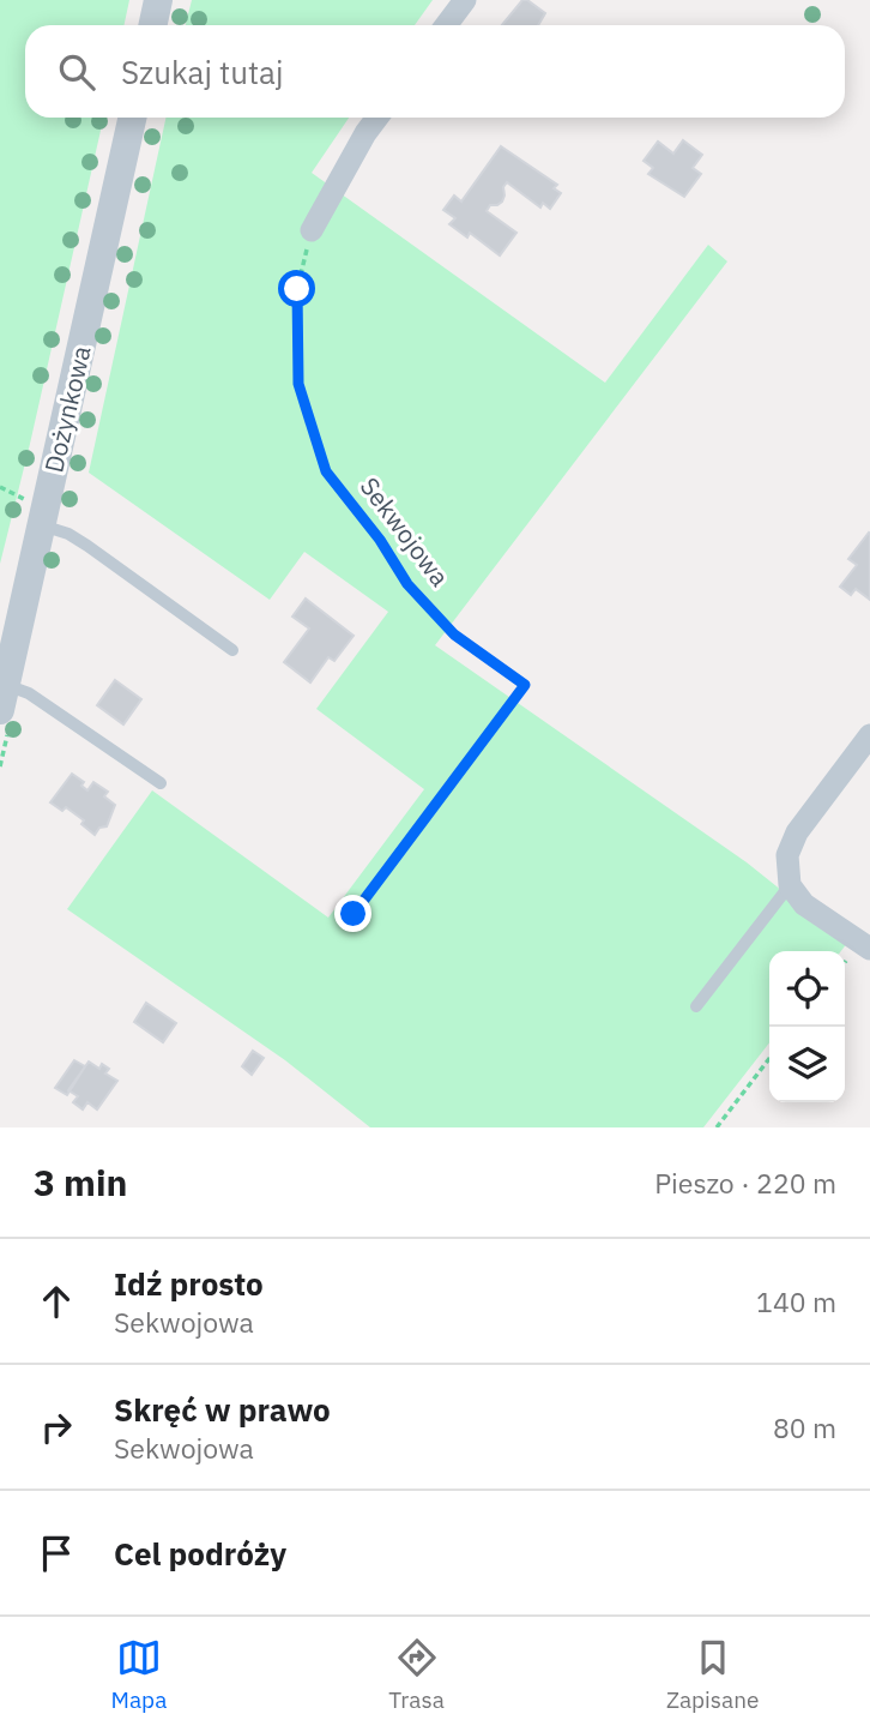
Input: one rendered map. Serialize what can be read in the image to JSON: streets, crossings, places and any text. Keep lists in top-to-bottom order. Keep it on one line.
{"streets":{"street":["Dożynkowa"],"path":["Sekwojowa"]},"page":{"search":"Szukaj tutaj","heading":["3 min","Pieszo · 220 m"],"list":[["Idź prosto","Sekwojowa","140 m"],["Skręć w prawo","Sekwojowa","80 m"],"Cel podróży"],"nav":["Mapa","Trasa","Zapisane"]}}
